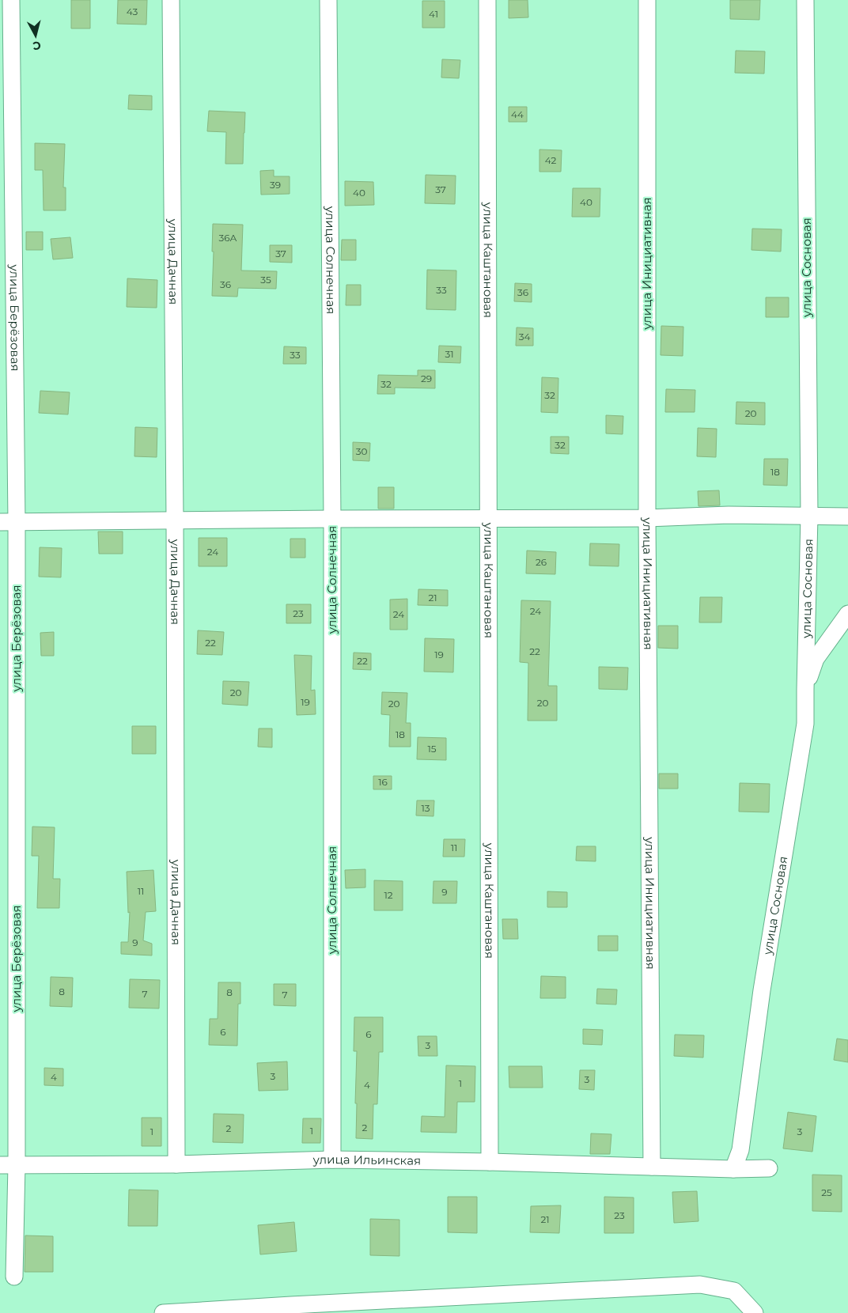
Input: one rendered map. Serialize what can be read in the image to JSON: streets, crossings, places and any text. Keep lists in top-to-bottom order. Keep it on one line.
{"streets":{"street":["улица Солнечная","улица Каштановая","улица Дачная","улица Инициативная","улица Сосновая","улица Берёзовая","улица Ильинская"]},"crossings":[["улица Солнечная","улица Ильинская"],["улица Каштановая","улица Ильинская"],["улица Дачная","улица Ильинская"],["улица Инициативная","улица Ильинская"],["улица Сосновая","улица Ильинская"],["улица Берёзовая","улица Ильинская"]],"house_numbers":["43","41","44","42","39","37","40","40","36А","37","35","36","33","36","34","31","33","29","32","32","20","32","30","18","24","26","21","24","23","24","22","22","19","22","20","19","20","20","18","15","16","13","11","11","9","12","9","8","8","7","7","6","6","3","3","4","3","1","4","2","2","1","1","3","25","23","21"],"north":"bottom"}
